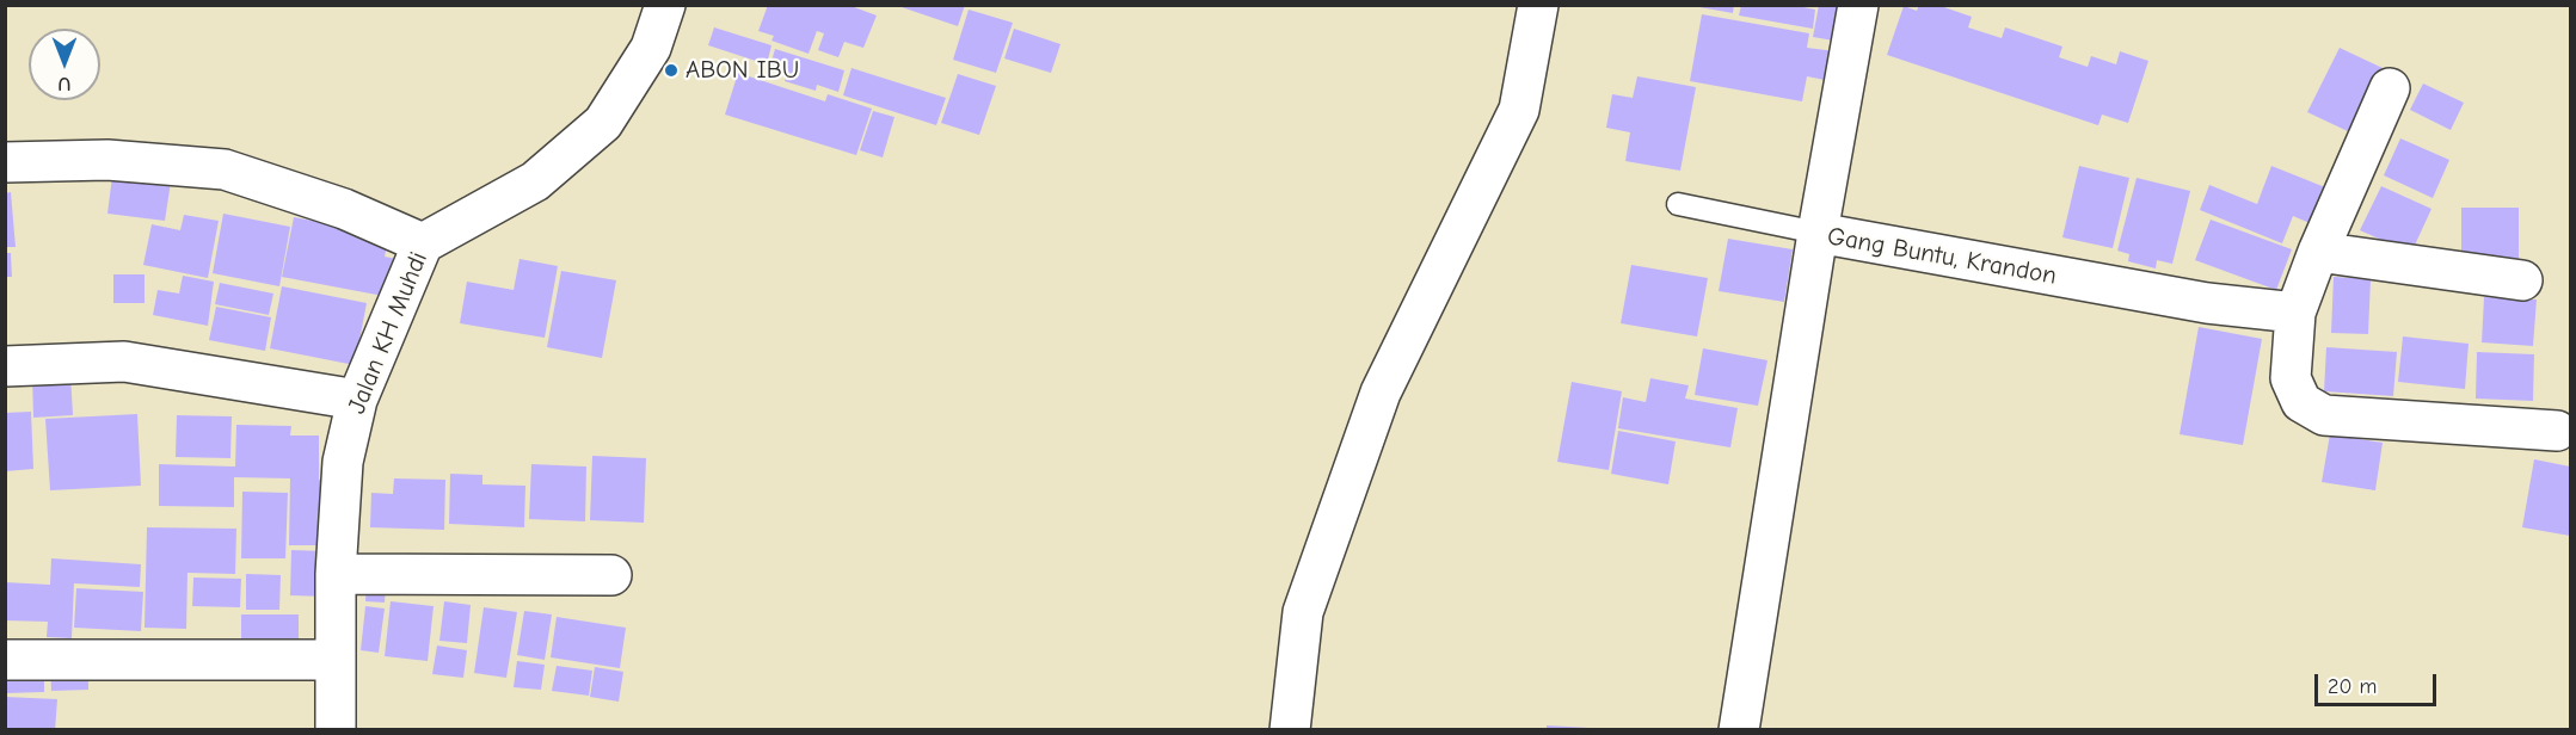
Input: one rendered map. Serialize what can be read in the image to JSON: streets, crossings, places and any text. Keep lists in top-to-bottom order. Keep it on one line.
{"streets":{"street":["Gang Buntu, Krandon","Jalan KH Muhdi"]},"places":["ABON IBU"],"scale_bar":"20 m","north":"bottom"}
